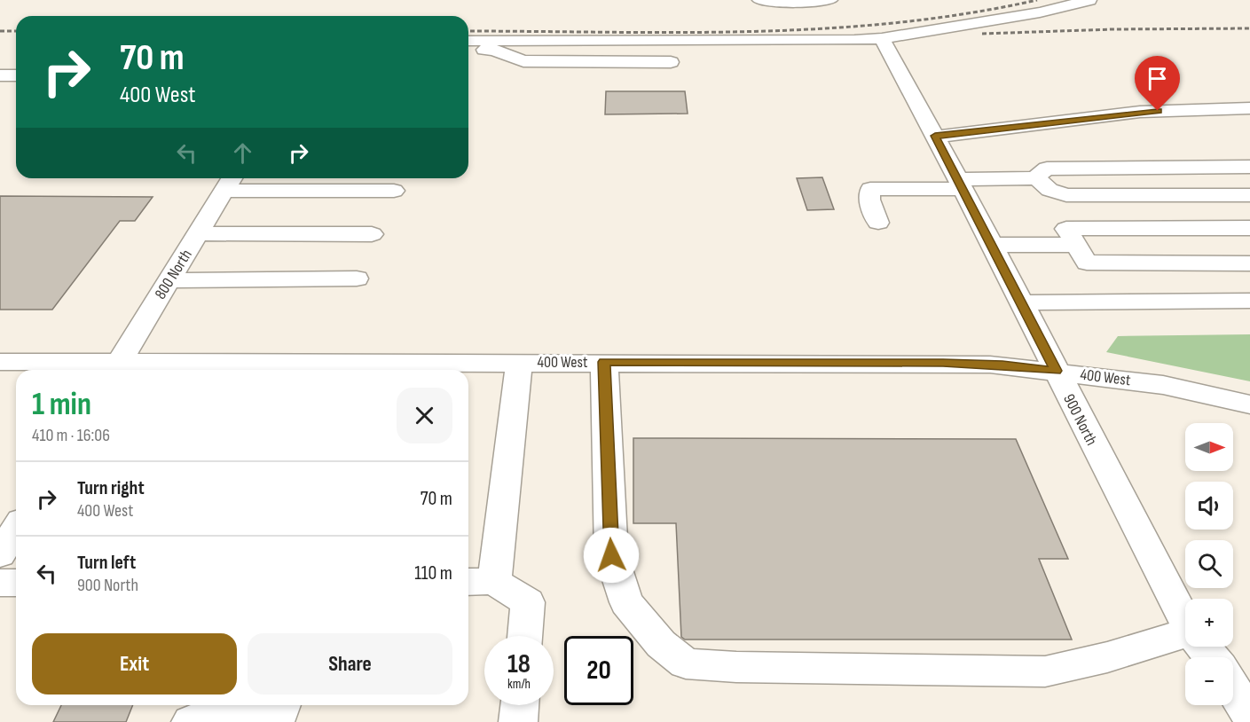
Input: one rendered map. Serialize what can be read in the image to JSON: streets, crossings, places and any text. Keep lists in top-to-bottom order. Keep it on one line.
{"streets":{"street":["800 North","400 West","900 North"]},"crossings":[["800 North","400 West"],["400 West","900 North"]],"north":"right","page":{"turn":["70 m","400 West"],"heading":["1 min","410 m · 16:06"],"map_buttons":["+","−"],"list":[{"name":"Turn right","note":"400 West","value":"70 m"},{"name":"Turn left","note":"900 North","value":"110 m"}],"buttons":["Exit","Share"],"speed":"18 km/h","limit":"20"}}
